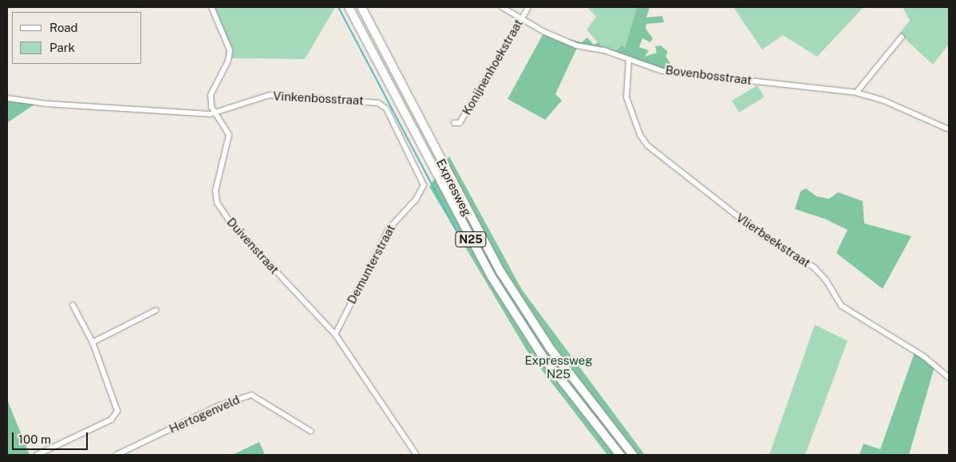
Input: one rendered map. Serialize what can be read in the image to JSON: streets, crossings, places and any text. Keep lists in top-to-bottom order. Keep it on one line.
{"streets":{"highway":["Expresweg","N25"],"street":["Konijnenhoekstraat","Bovenbosstraat","Vinkenbosstraat","Vlierbeekstraat","Duivenstraat","Demunterstraat","Hertogenveld"]},"crossings":[["Konijnenhoekstraat","Bovenbosstraat"],["Bovenbosstraat","Vlierbeekstraat"],["Vinkenbosstraat","Duivenstraat"],["Vinkenbosstraat","Demunterstraat"],["Duivenstraat","Demunterstraat"]],"parks":["Expressweg N25"],"legend":["Road","Park"],"scale_bar":"100 m"}
